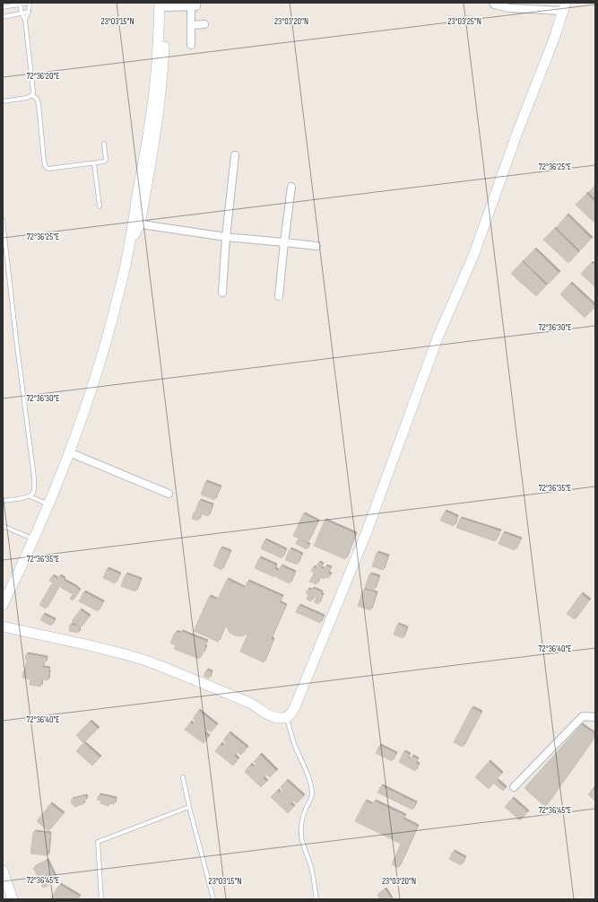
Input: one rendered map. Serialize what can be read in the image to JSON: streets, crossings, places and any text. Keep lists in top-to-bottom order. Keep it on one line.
{"coordinates":["23°03'15\"N","23°03'20\"N","23°03'25\"N","72°36'20\"E","72°36'25\"E","72°36'30\"E","72°36'35\"E","72°36'40\"E","72°36'45\"E"]}
